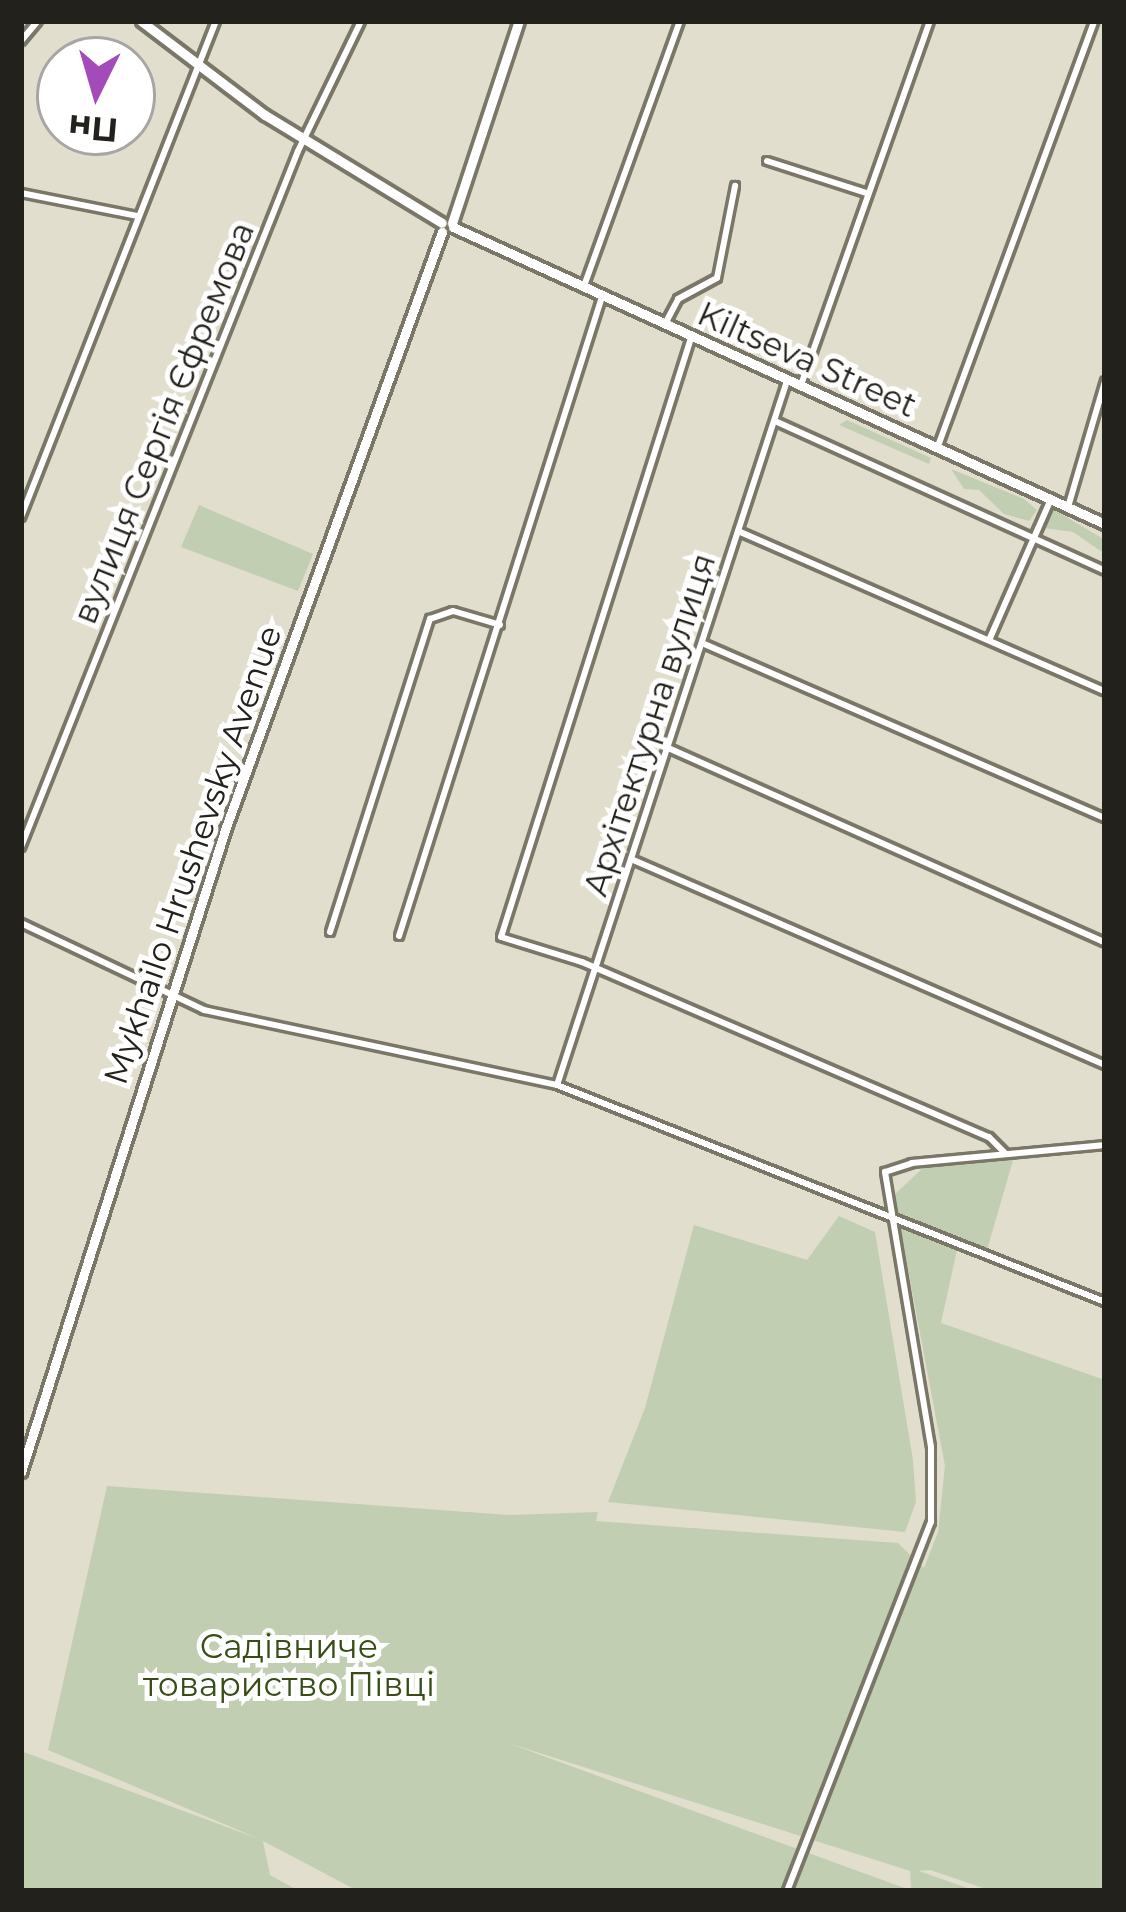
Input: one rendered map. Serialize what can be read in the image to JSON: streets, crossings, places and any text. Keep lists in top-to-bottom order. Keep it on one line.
{"streets":{"street":["Kiltseva Street","вулиця Сергія Єфремова","Архітектурна вулиця","Mykhailo Hrushevsky Avenue"]},"crossings":[["Kiltseva Street","вулиця Сергія Єфремова"],["Kiltseva Street","Архітектурна вулиця"],["Kiltseva Street","Mykhailo Hrushevsky Avenue"]],"parks":["Садівниче товариство Півці"],"north":"bottom"}
